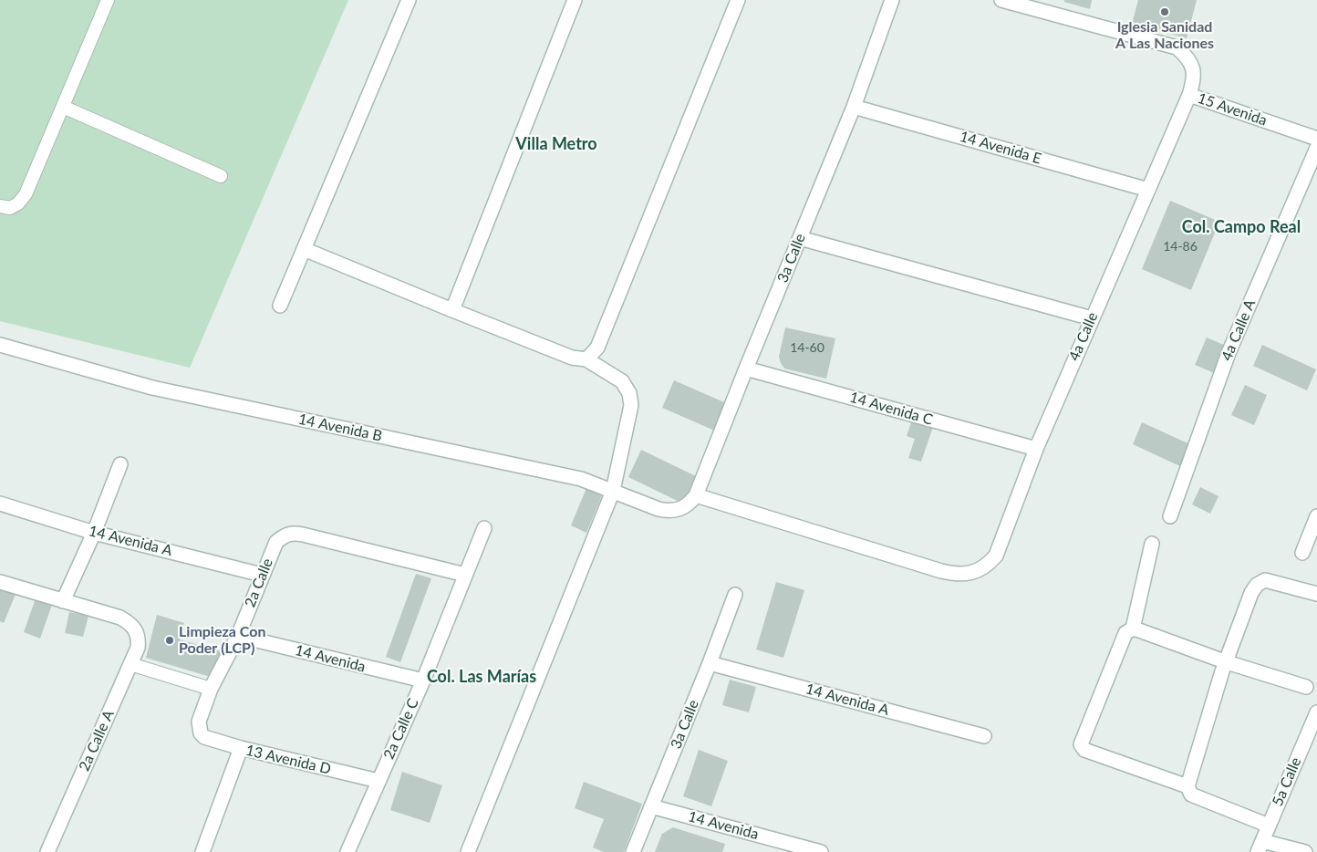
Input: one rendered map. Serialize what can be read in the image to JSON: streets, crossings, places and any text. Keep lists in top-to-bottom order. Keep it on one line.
{"streets":{"street":["15 Avenida","14 Avenida E","3a Calle","4a Calle A","4a Calle","14 Avenida C","14 Avenida B","14 Avenida A","2a Calle","14 Avenida","2a Calle C","2a Calle A","13 Avenida D","5a Calle"]},"crossings":[["15 Avenida","4a Calle"],["14 Avenida E","3a Calle"],["14 Avenida E","4a Calle"],["3a Calle","4a Calle"],["3a Calle","14 Avenida C"],["3a Calle","14 Avenida B"],["3a Calle","14 Avenida A"],["3a Calle","14 Avenida"],["4a Calle","14 Avenida C"],["14 Avenida A","2a Calle"],["2a Calle","14 Avenida"],["2a Calle","2a Calle C"],["2a Calle","13 Avenida D"],["14 Avenida","2a Calle C"],["2a Calle C","13 Avenida D"]],"districts":["Villa Metro","Col. Campo Real","Col. Las Marías"],"places":["Iglesia Sanidad A Las Naciones","Limpieza Con Poder (LCP)"],"house_numbers":["14-86","14-60"]}
